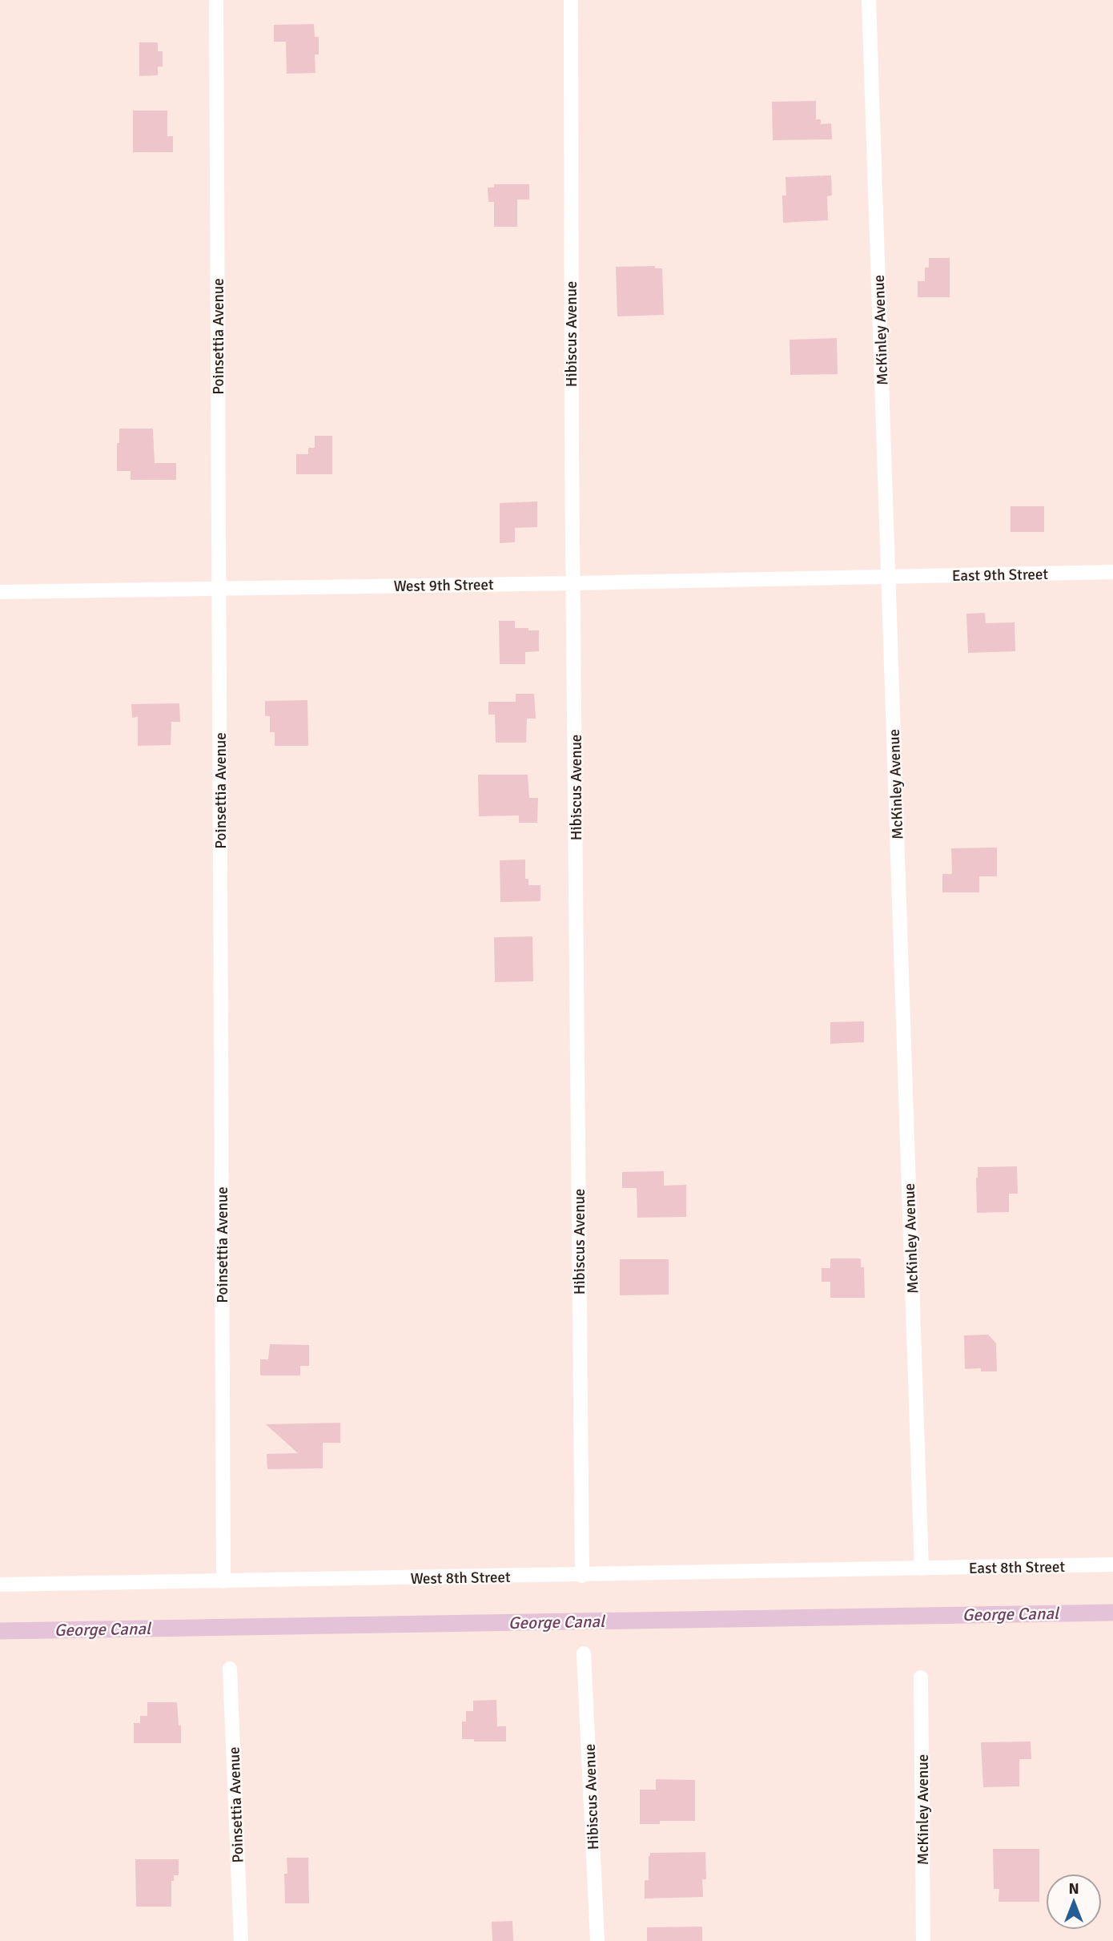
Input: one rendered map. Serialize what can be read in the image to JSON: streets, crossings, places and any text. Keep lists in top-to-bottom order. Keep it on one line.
{"streets":{"street":["McKinley Avenue","Hibiscus Avenue","Poinsettia Avenue","East 9th Street","West 9th Street","East 8th Street","West 8th Street"]},"crossings":[["McKinley Avenue","East 9th Street"],["McKinley Avenue","West 9th Street"],["McKinley Avenue","East 8th Street"],["McKinley Avenue","West 8th Street"],["Hibiscus Avenue","West 9th Street"],["Hibiscus Avenue","West 8th Street"],["Poinsettia Avenue","West 9th Street"],["Poinsettia Avenue","West 8th Street"],["East 9th Street","West 9th Street"],["East 8th Street","West 8th Street"]],"water":["George Canal"],"north":"top"}
